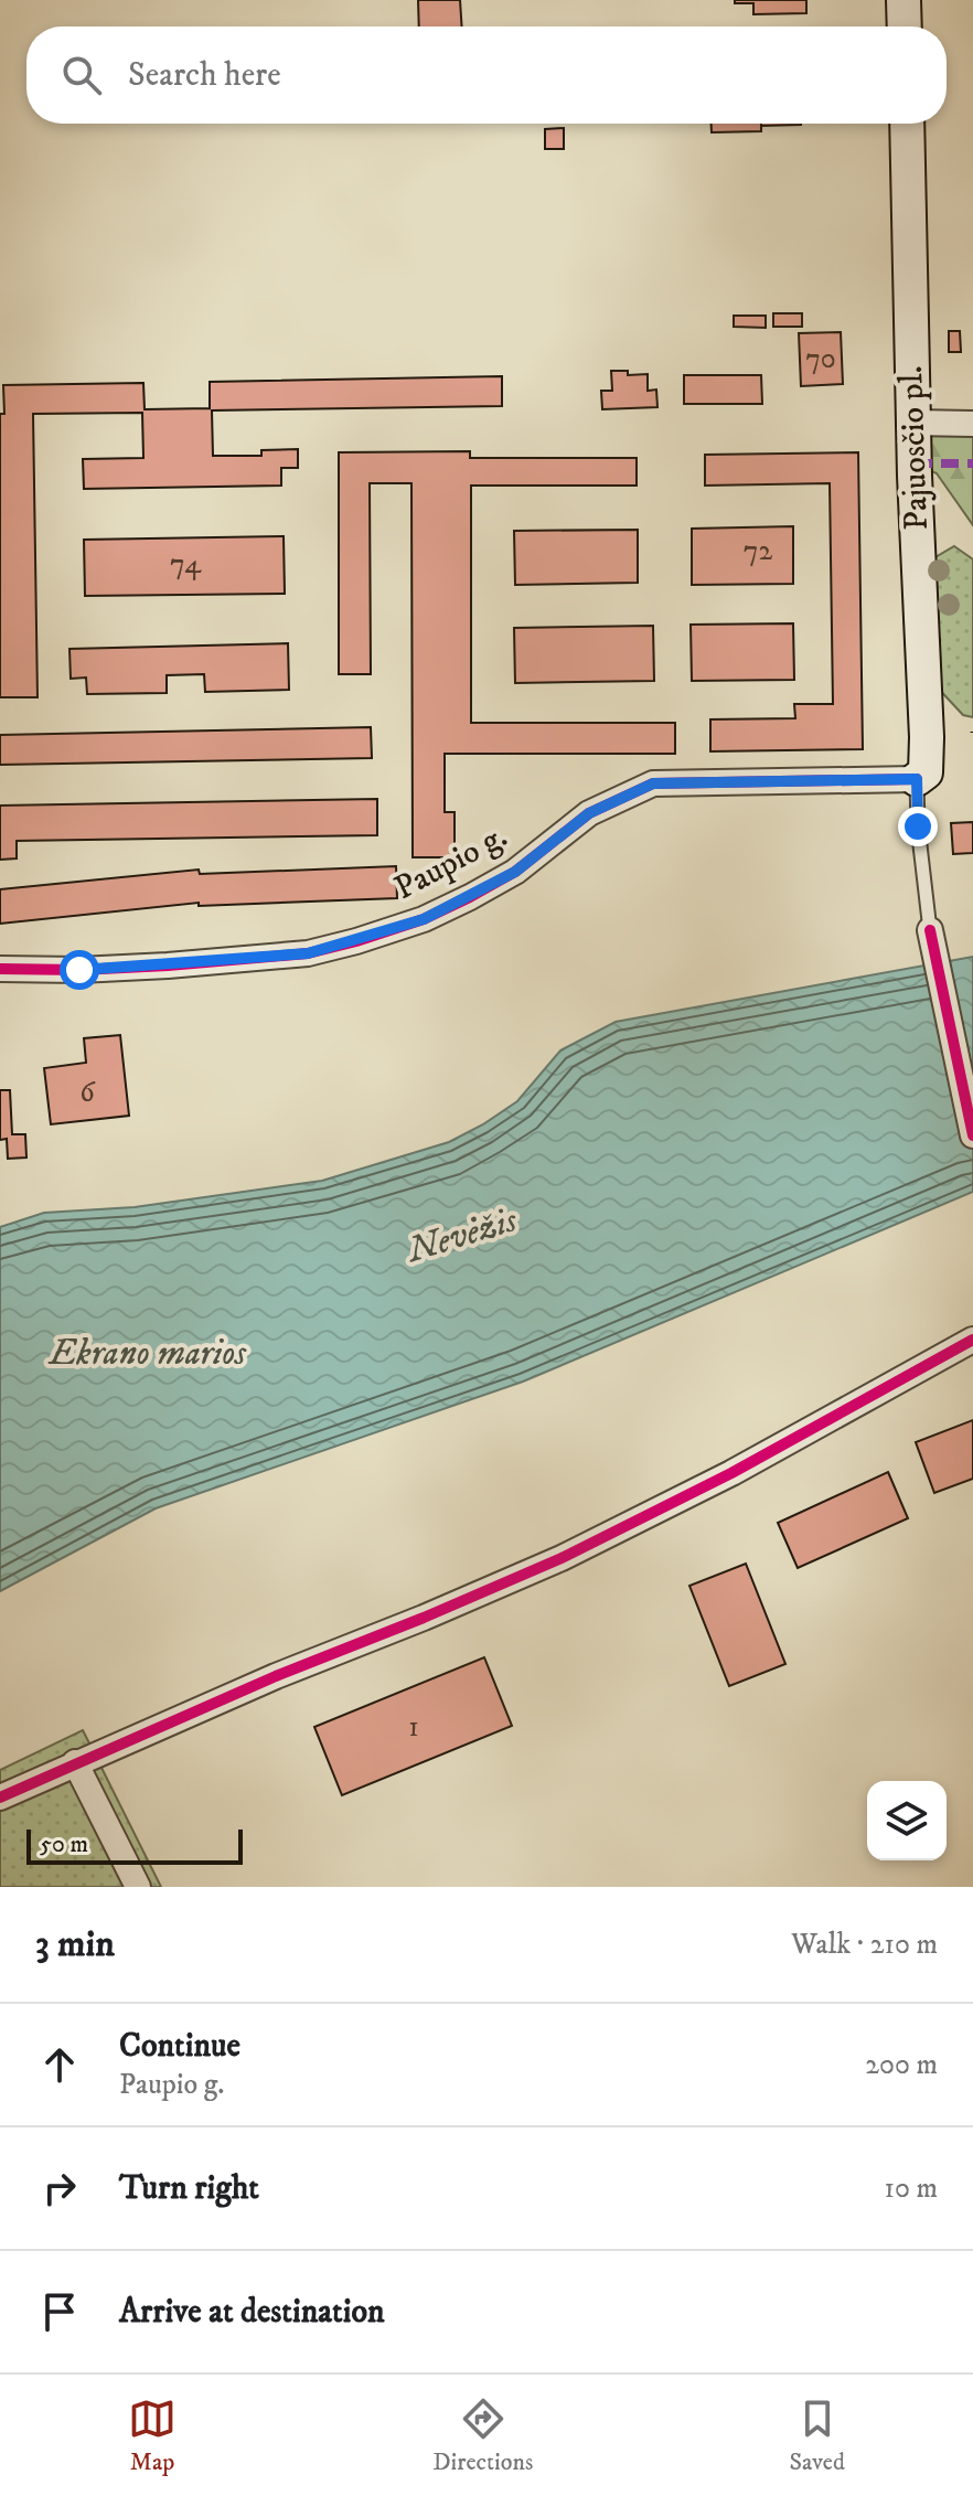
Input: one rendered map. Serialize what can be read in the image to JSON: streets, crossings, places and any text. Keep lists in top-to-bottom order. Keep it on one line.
{"streets":{"main road":["Pajuosčio pl."],"street":["Paupio g."]},"crossings":[["Pajuosčio pl.","Paupio g."]],"water":["Nevėžis","Ekrano marios"],"house_numbers":["70","72","74","6","1"],"scale_bar":"50 m","page":{"search":"Search here","scale":"50 m","heading":["3 min","Walk · 210 m"],"list":[["Continue","Paupio g.","200 m"],["Turn right","10 m"],"Arrive at destination"],"nav":["Map","Directions","Saved"]}}
